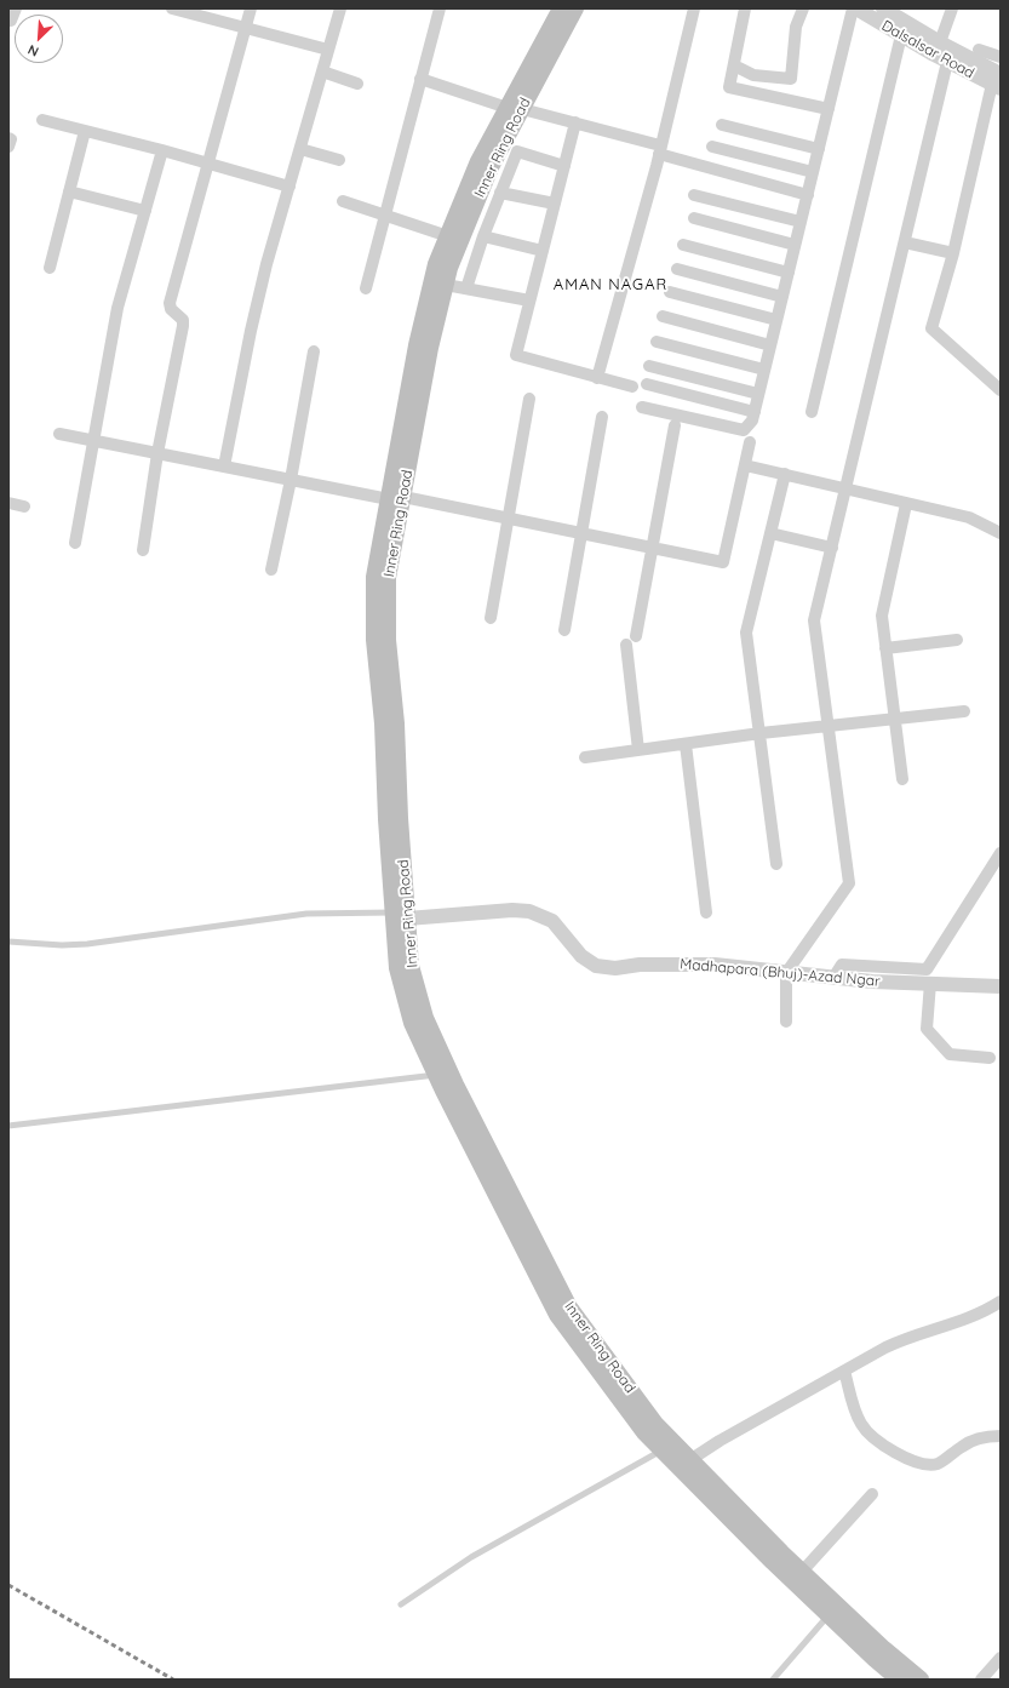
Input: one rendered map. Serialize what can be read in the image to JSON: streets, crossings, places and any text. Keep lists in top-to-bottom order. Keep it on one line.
{"streets":{"main road":["Inner Ring Road"],"street":["Dalsalsar Road","Madhapara (Bhuj)-Azad Ngar"]},"crossings":[["Inner Ring Road","Madhapara (Bhuj)-Azad Ngar"]],"districts":["AMAN NAGAR"],"north":"bottom left"}
